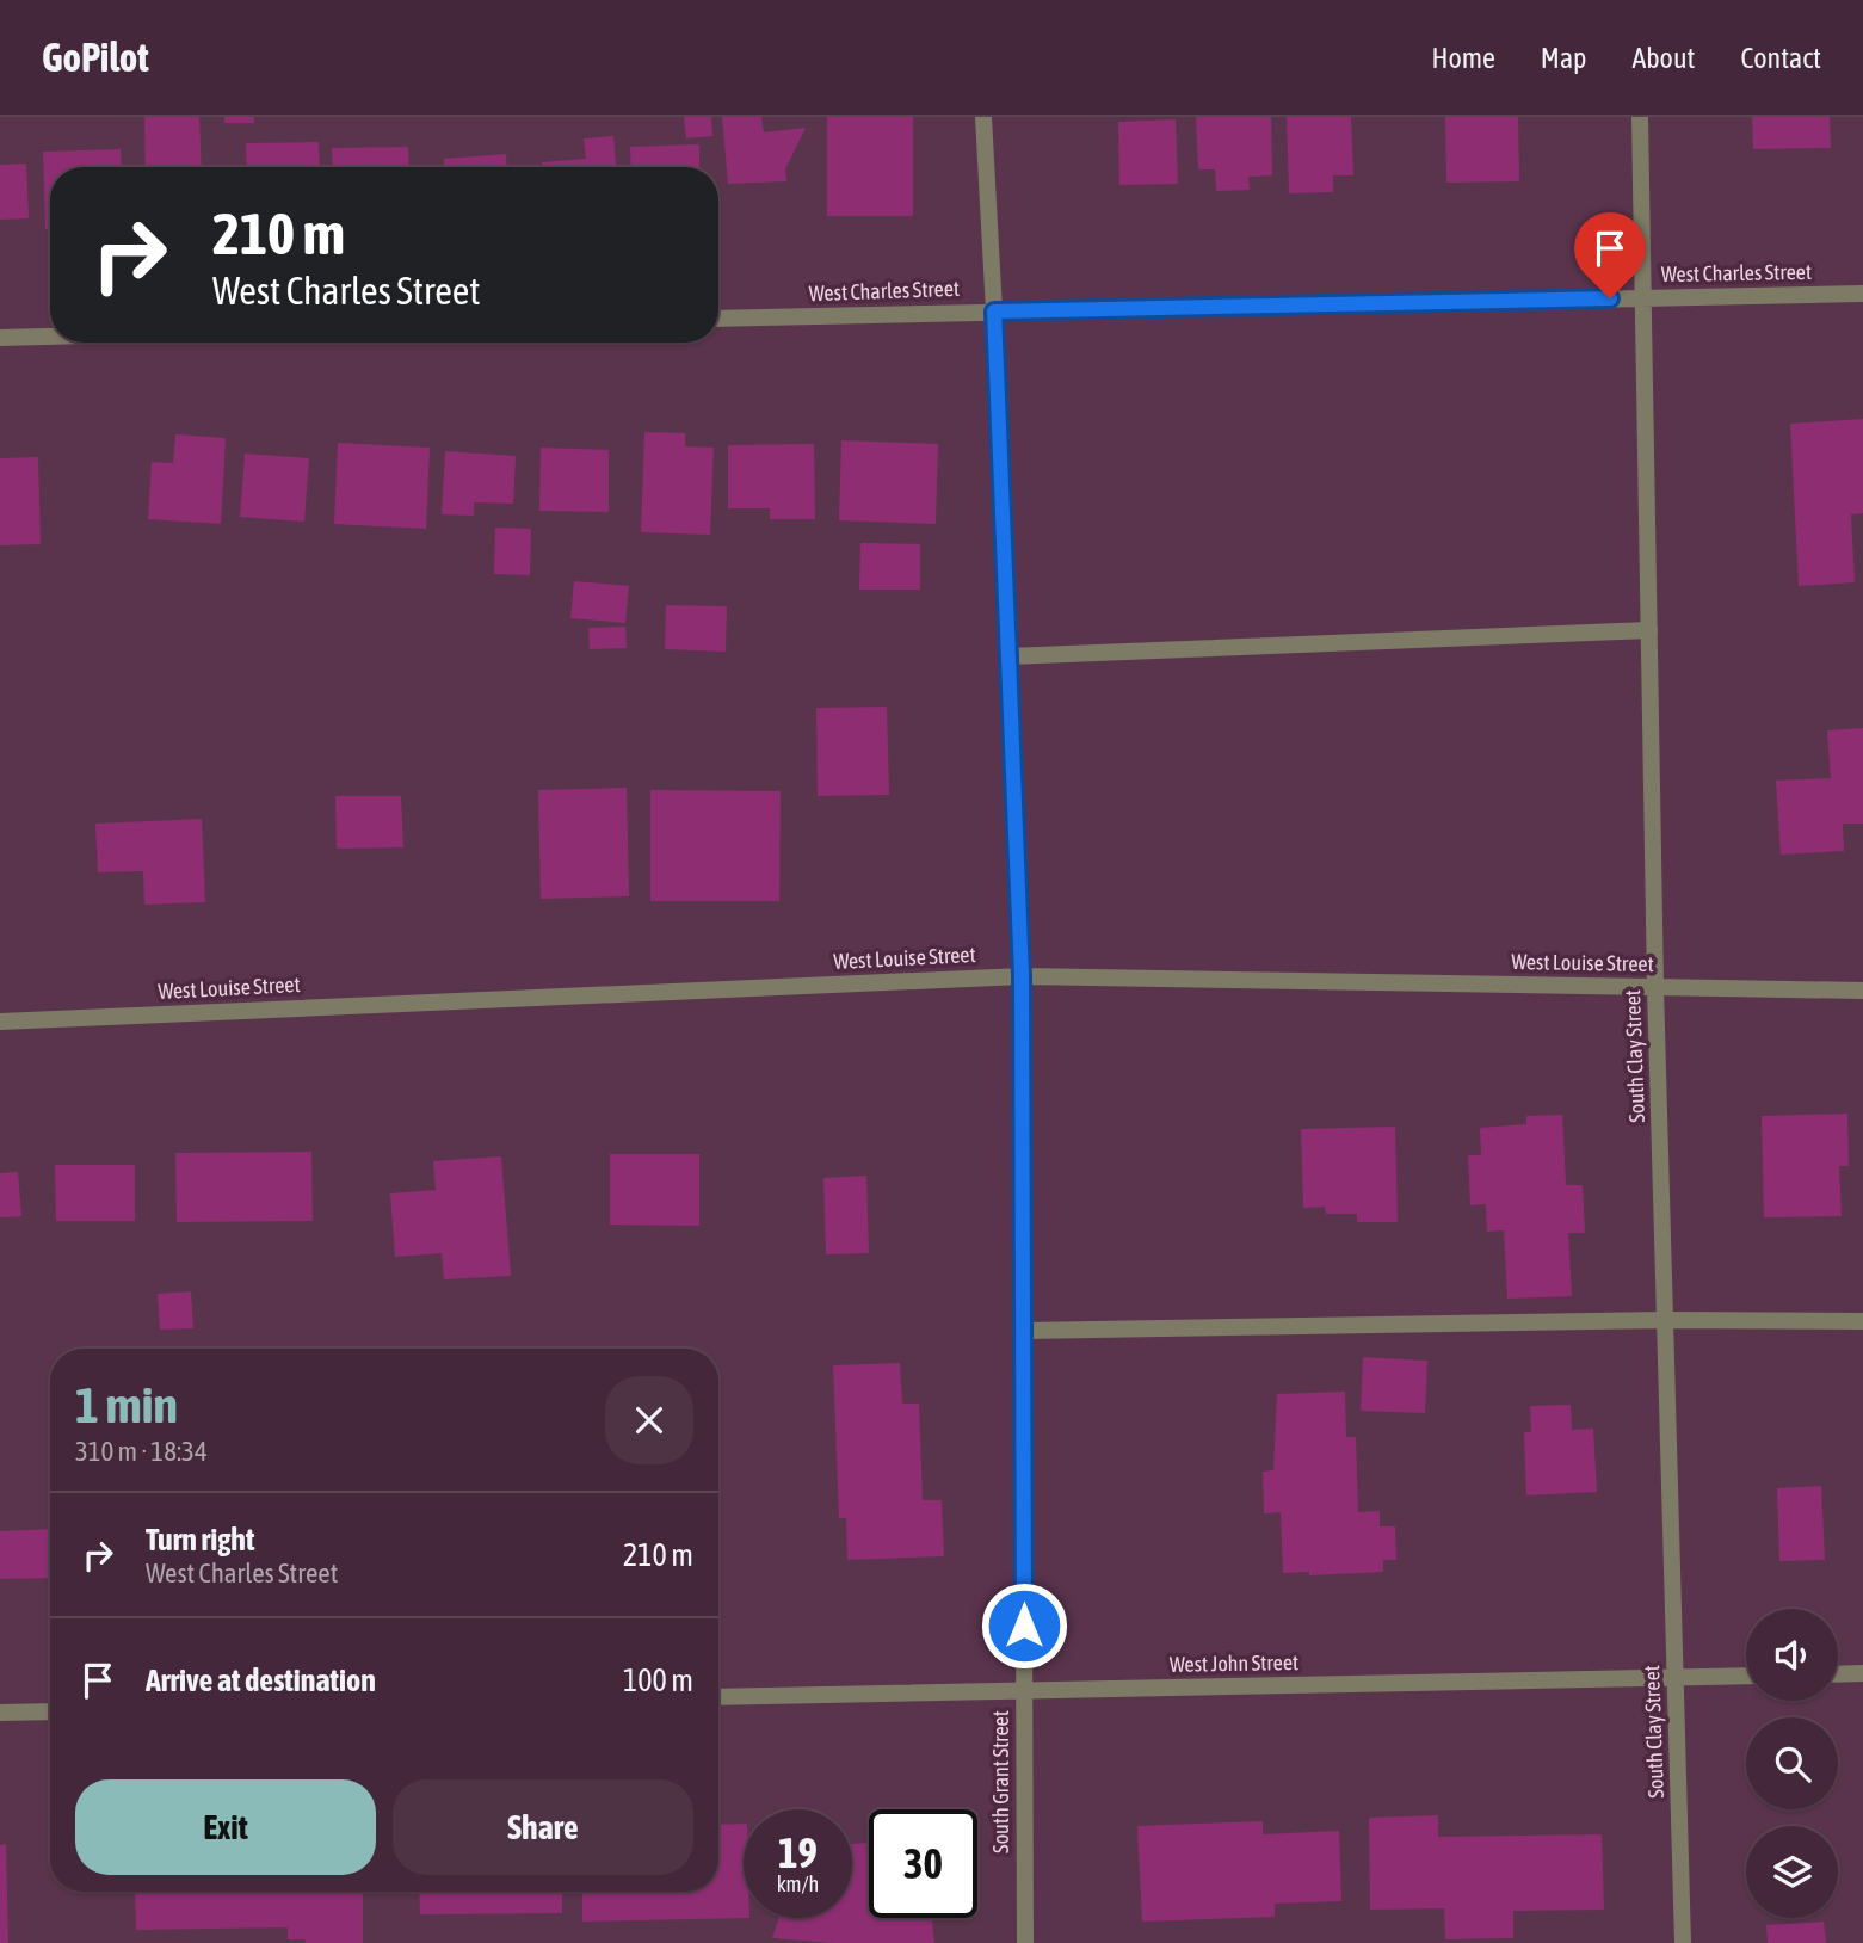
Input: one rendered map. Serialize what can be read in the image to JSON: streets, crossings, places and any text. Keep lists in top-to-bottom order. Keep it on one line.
{"streets":{"street":["West Charles Street","West Louise Street","South Clay Street","West John Street","South Grant Street"]},"crossings":[["West Charles Street","South Clay Street"],["West Charles Street","South Grant Street"],["West Louise Street","South Clay Street"],["West Louise Street","South Grant Street"],["South Clay Street","West John Street"],["West John Street","South Grant Street"]],"page":{"header":"GoPilot","nav":["Home","Map","About","Contact"],"turn":["210 m","West Charles Street"],"heading":["1 min","310 m · 18:34"],"list":[{"name":"Turn right","note":"West Charles Street","value":"210 m"},{"name":"Arrive at destination","value":"100 m"}],"buttons":["Exit","Share"],"speed":"19 km/h","limit":"30"}}
